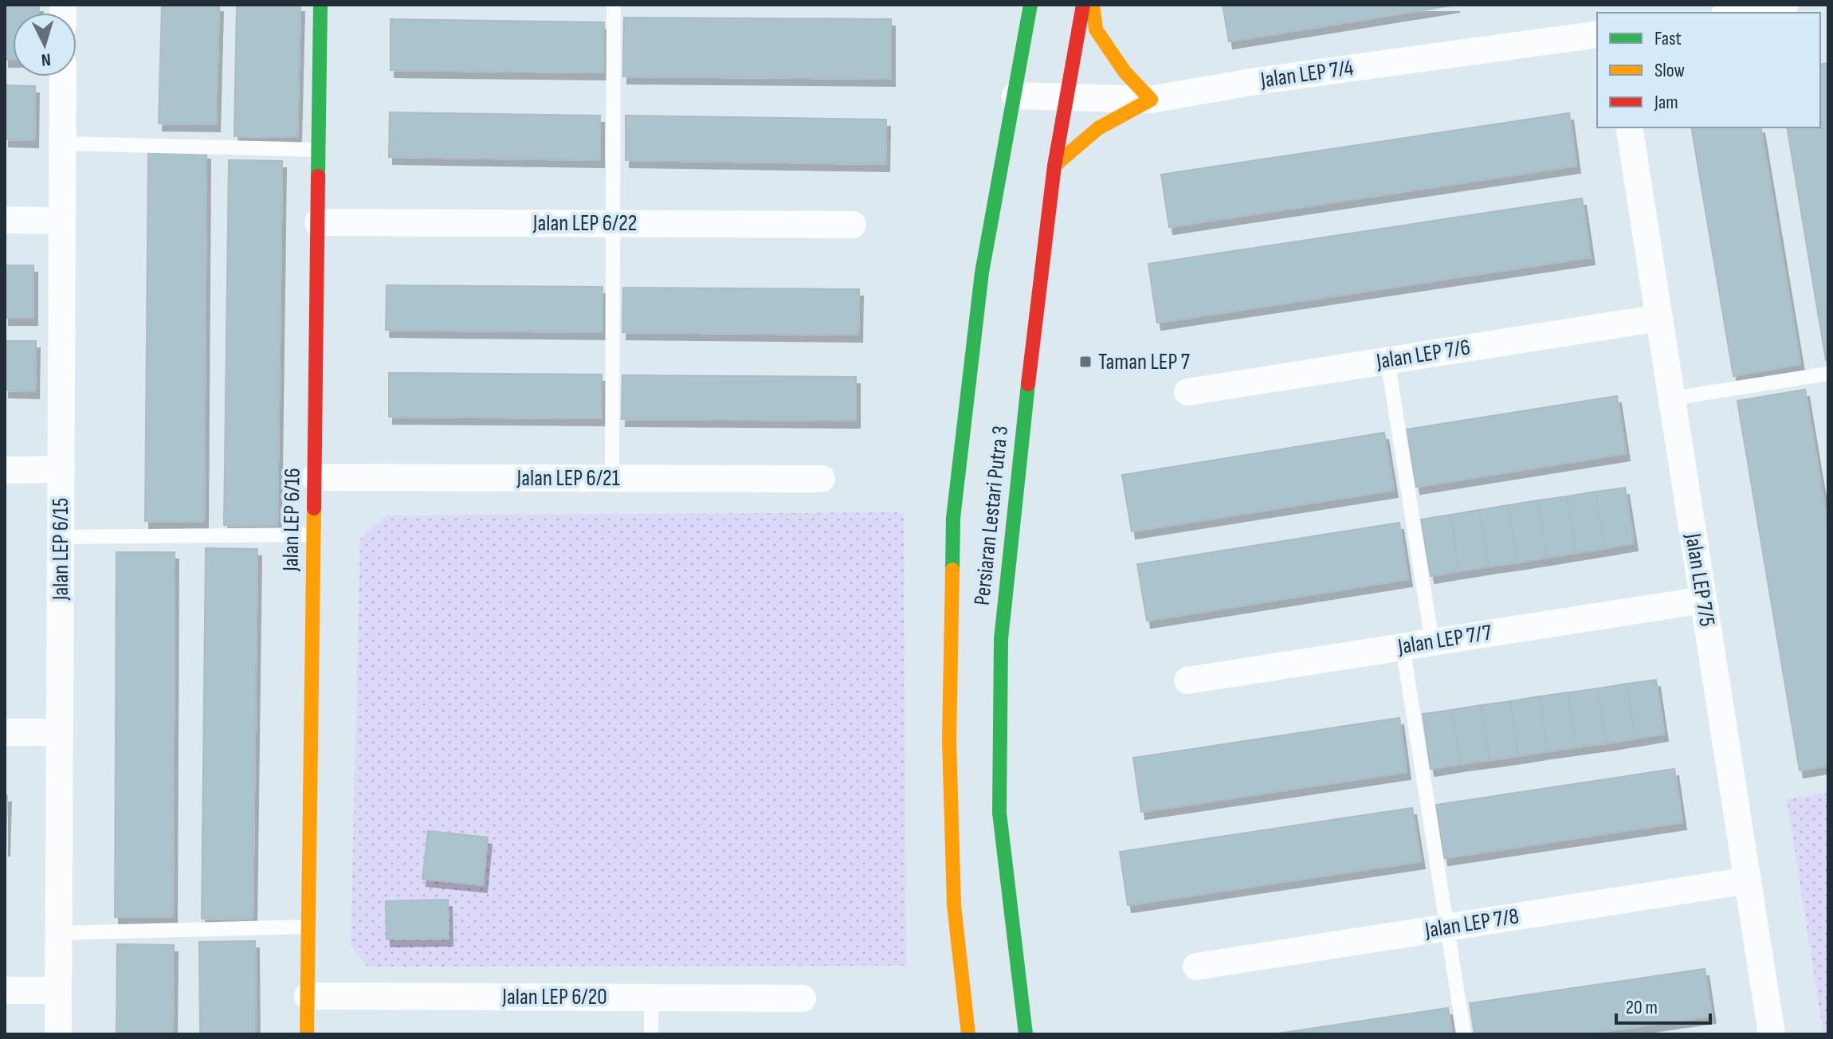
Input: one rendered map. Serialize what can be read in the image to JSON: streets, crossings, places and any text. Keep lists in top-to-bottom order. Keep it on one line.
{"streets":{"street":["Jalan LEP 7/4","Jalan LEP 6/22","Jalan LEP 7/6","Jalan LEP 6/21","Persiaran Lestari Putra 3","Jalan LEP 6/16","Jalan LEP 6/15","Jalan LEP 7/5","Jalan LEP 7/7","Jalan LEP 7/8","Jalan LEP 6/20"]},"crossings":[["Jalan LEP 7/4","Persiaran Lestari Putra 3"],["Jalan LEP 6/22","Jalan LEP 6/16"],["Jalan LEP 7/6","Jalan LEP 7/5"],["Jalan LEP 6/21","Jalan LEP 6/16"],["Jalan LEP 6/16","Jalan LEP 6/20"],["Jalan LEP 7/5","Jalan LEP 7/7"],["Jalan LEP 7/5","Jalan LEP 7/8"]],"places":{"transit":["Taman LEP 7"]},"legend":["Fast","Slow","Jam"],"scale_bar":"20 m","north":"bottom"}
